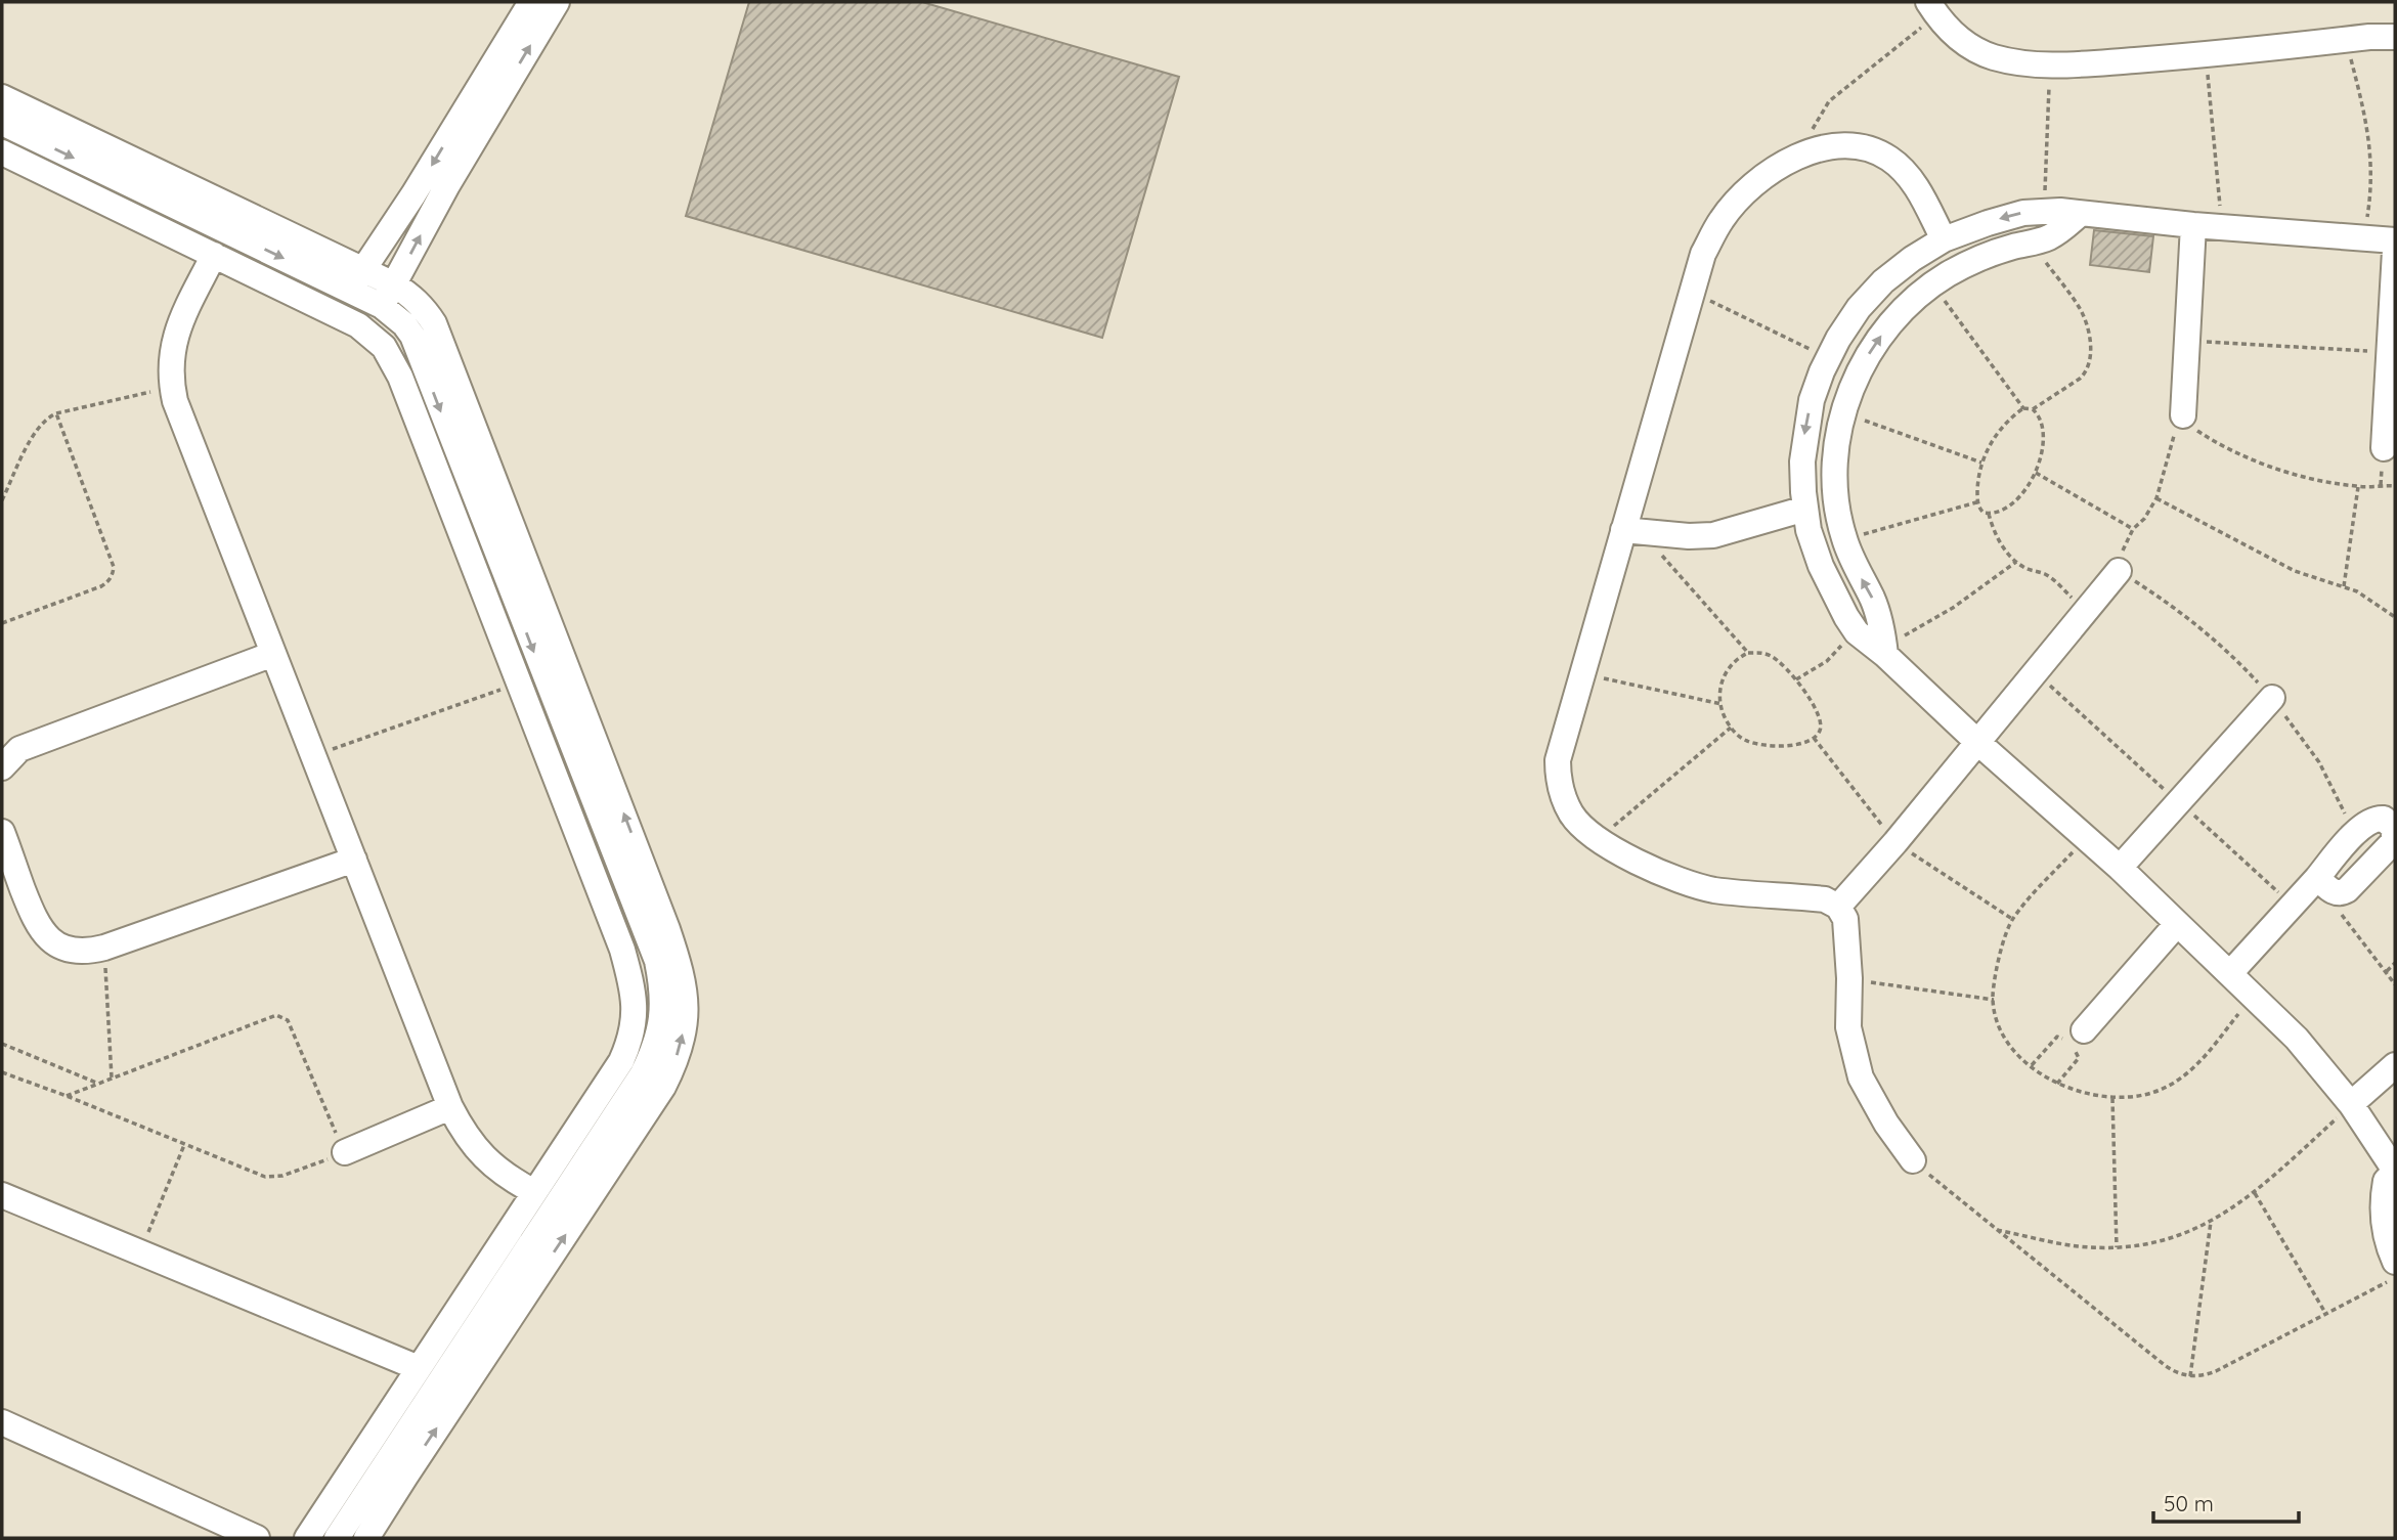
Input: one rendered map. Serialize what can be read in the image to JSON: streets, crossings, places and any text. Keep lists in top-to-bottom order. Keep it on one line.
{"scale_bar":"50 m"}
